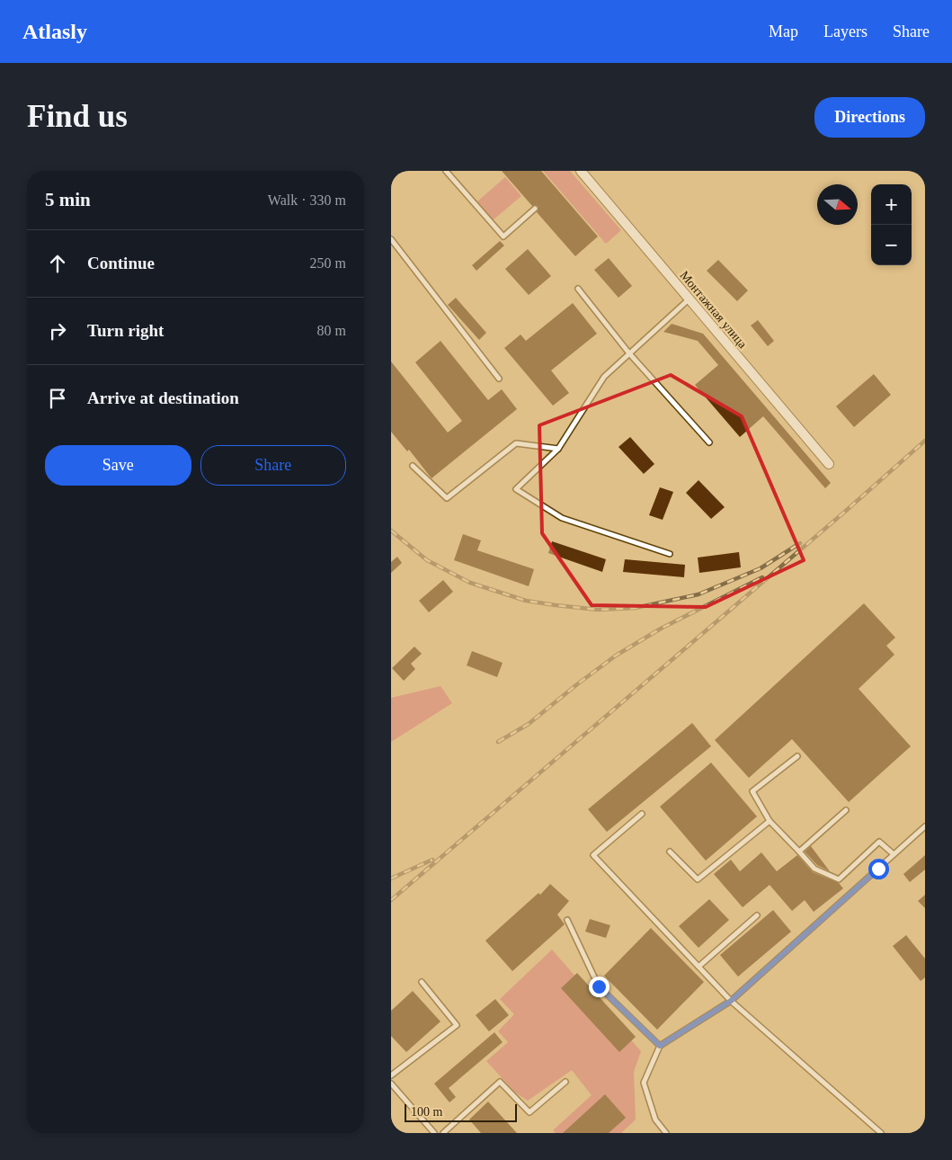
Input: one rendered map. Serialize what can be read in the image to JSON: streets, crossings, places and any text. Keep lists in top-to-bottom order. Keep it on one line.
{"streets":{"street":["Монтажная улица"]},"scale_bar":"100 m","north":"right","page":{"header":"Atlasly","nav":["Map","Layers","Share"],"buttons":["Directions",["Save","Share"]],"title":"Find us","heading":["5 min","Walk · 330 m"],"map_buttons":["+","−"],"list":[["Continue","250 m"],["Turn right","80 m"],"Arrive at destination"],"scale":"100 m"}}
